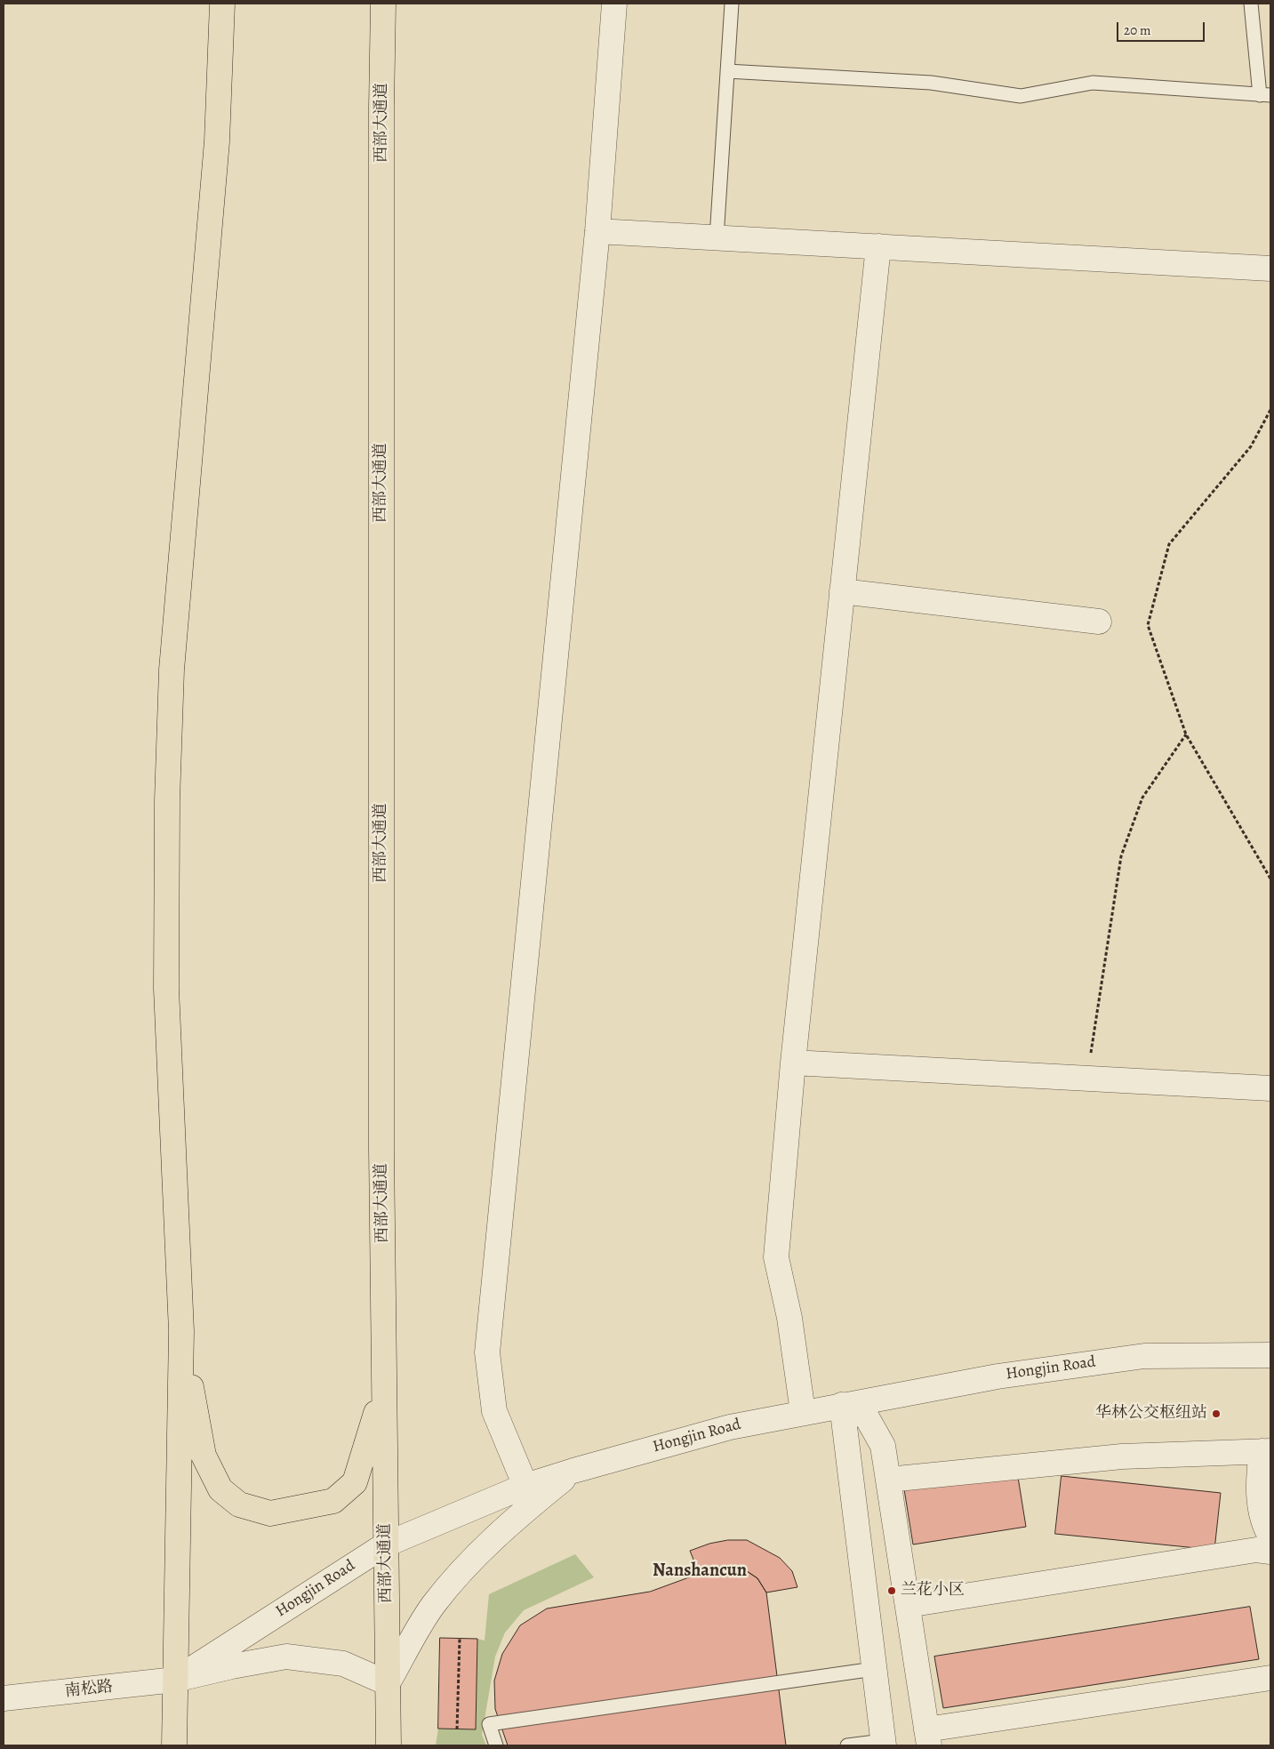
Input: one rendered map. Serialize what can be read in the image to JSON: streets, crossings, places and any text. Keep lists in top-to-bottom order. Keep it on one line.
{"streets":{"highway":["西部大通道"],"street":["Hongjin Road","南松路"]},"crossings":[["西部大通道","Hongjin Road"],["西部大通道","南松路"],["Hongjin Road","南松路"]],"districts":["Nanshancun"],"places":["华林公交枢纽站","兰花小区"],"scale_bar":"20 m"}
